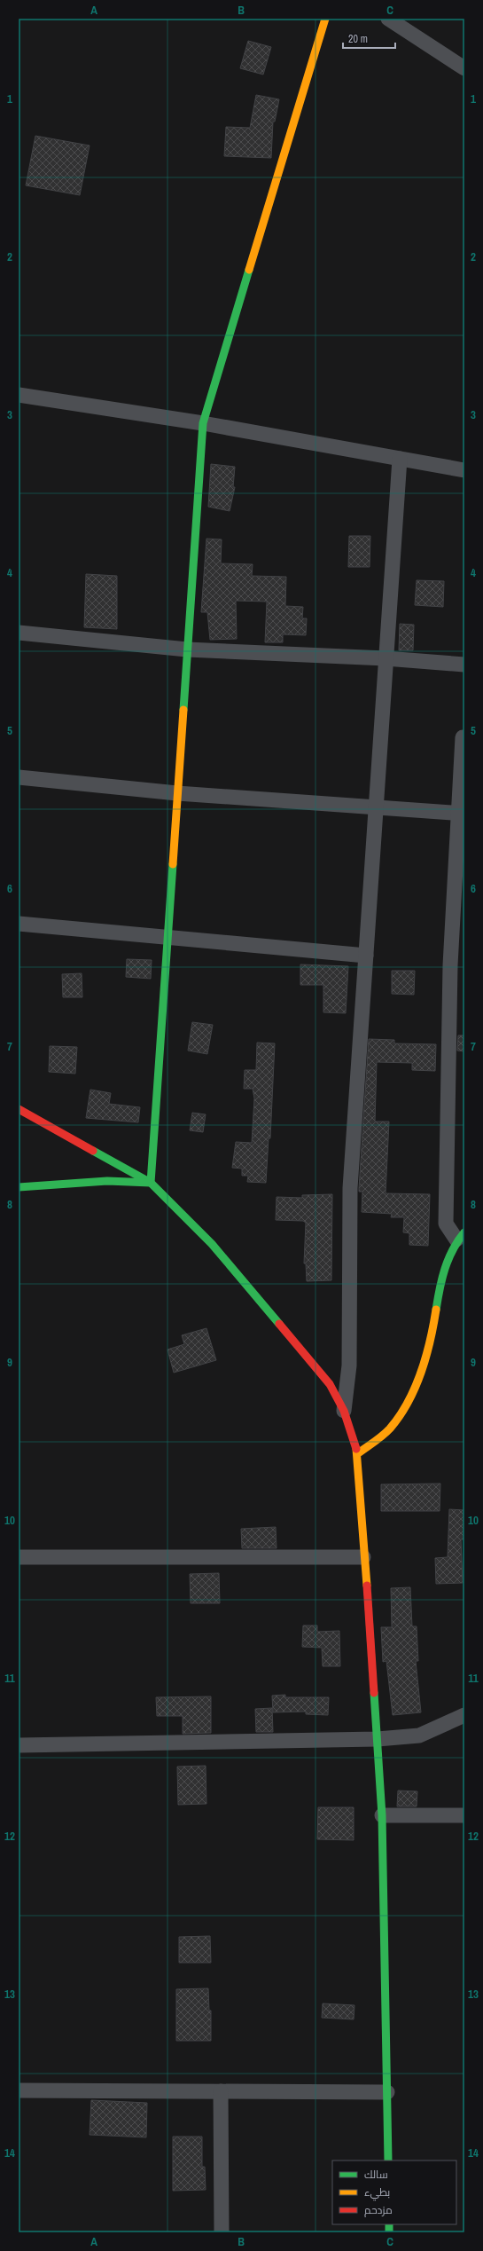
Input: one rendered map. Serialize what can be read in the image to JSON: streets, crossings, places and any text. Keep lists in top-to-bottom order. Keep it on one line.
{"legend":["سالك","بطيء","مزدحم"],"scale_bar":"20 m","grid":{"columns":["A","B","C"],"rows":["1","2","3","4","5","6","7","8","9","10","11","12","13","14"]}}
